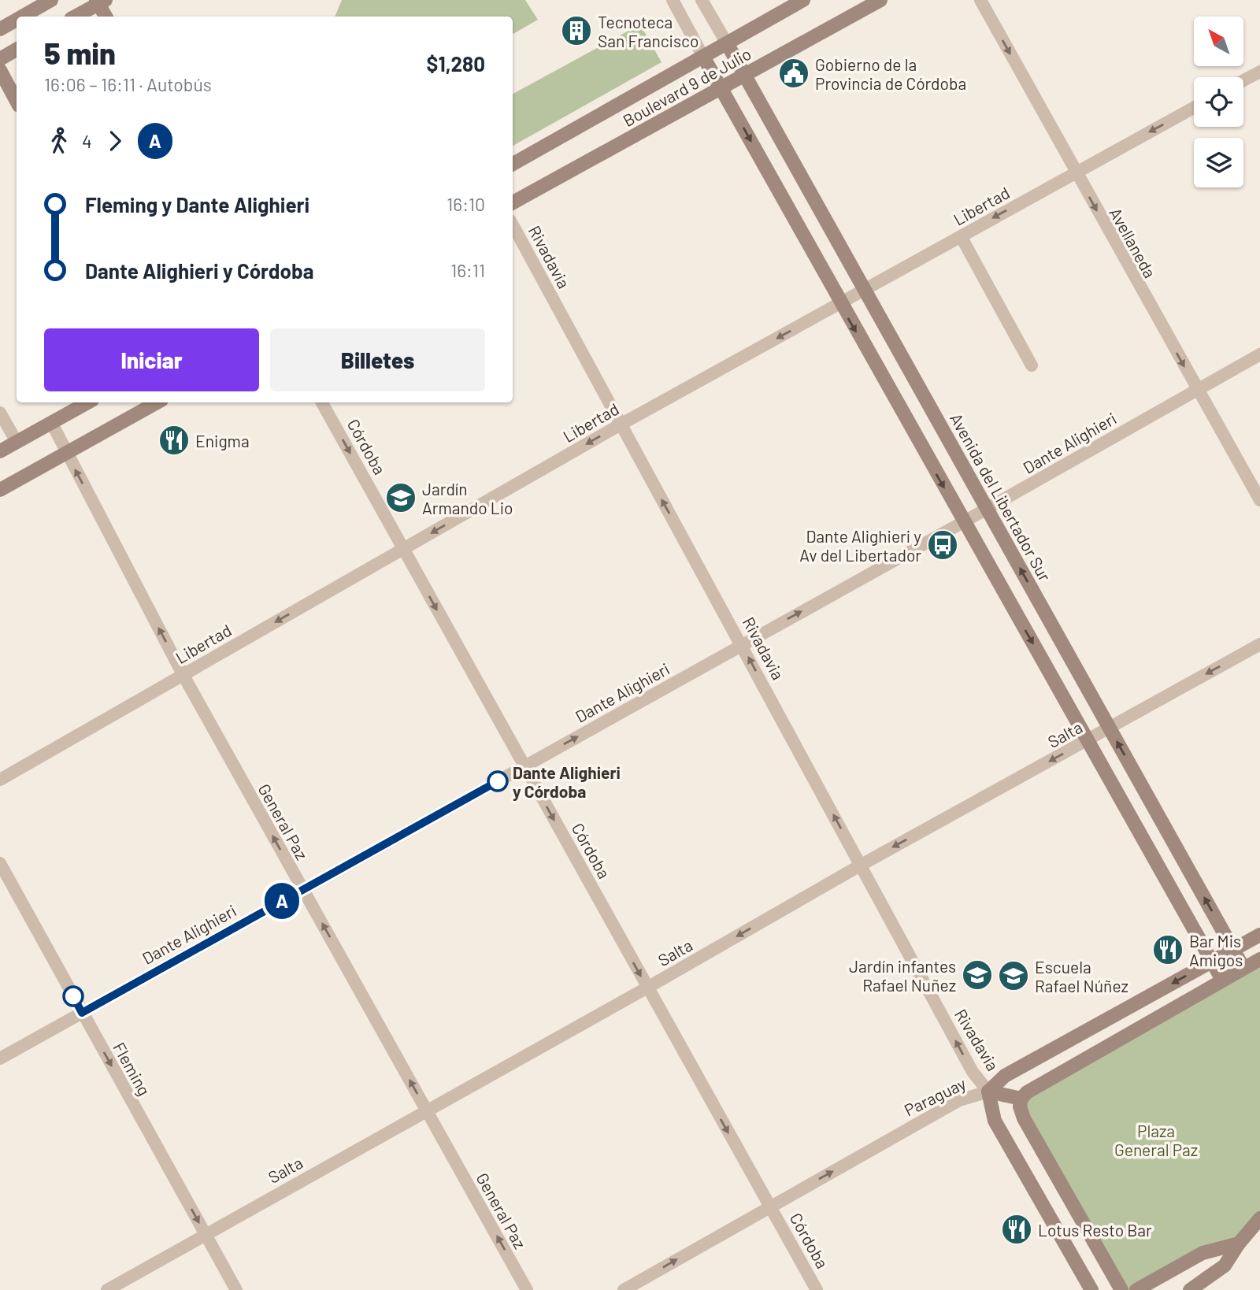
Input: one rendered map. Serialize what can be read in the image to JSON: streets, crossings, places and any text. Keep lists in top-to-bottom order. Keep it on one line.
{"streets":{"main road":["Boulevard 9 de Julio","Rivadavia","Avenida del Libertador Sur","Paraguay"],"street":["Libertad","Avellaneda","Dante Alighieri","Córdoba","Salta","General Paz","Fleming"]},"crossings":[["Boulevard 9 de Julio","Avenida del Libertador Sur"],["Libertad","Avellaneda"],["Libertad","Rivadavia"],["Libertad","Córdoba"],["Libertad","Avenida del Libertador Sur"],["Libertad","General Paz"],["Avellaneda","Dante Alighieri"],["Rivadavia","Dante Alighieri"],["Rivadavia","Salta"],["Rivadavia","Paraguay"],["Dante Alighieri","Córdoba"],["Dante Alighieri","Avenida del Libertador Sur"],["Dante Alighieri","General Paz"],["Dante Alighieri","Fleming"],["Córdoba","Salta"],["Córdoba","Paraguay"],["Avenida del Libertador Sur","Salta"],["Avenida del Libertador Sur","Paraguay"],["Salta","General Paz"],["Salta","Fleming"]],"one_way":["Libertad","Avellaneda","Rivadavia","Córdoba","Salta","General Paz","Fleming"],"parks":["Plaza General Paz"],"places":{"building":["Tecnoteca San Francisco"],"public building":["Gobierno de la Provincia de Córdoba"],"restaurant":["Enigma","Bar Mis Amigos","Lotus Resto Bar"],"school or university":["Jardín Armando Lio","Jardín infantes Rafael Nuñez","Escuela Rafael Núñez"],"bus stop":["Dante Alighieri y Av del Libertador"],"other":["Dante Alighieri y Córdoba"]},"lines":["bus line A"],"north":"top left","page":{"on_map":"A","heading":["5 min","16:06 – 16:11 · Autobús","$1,280"],"legs":["4","A"],"list":[{"name":"Fleming y Dante Alighieri","value":"16:10"},{"name":"Dante Alighieri y Córdoba","value":"16:11"}],"buttons":["Iniciar","Billetes"]}}
